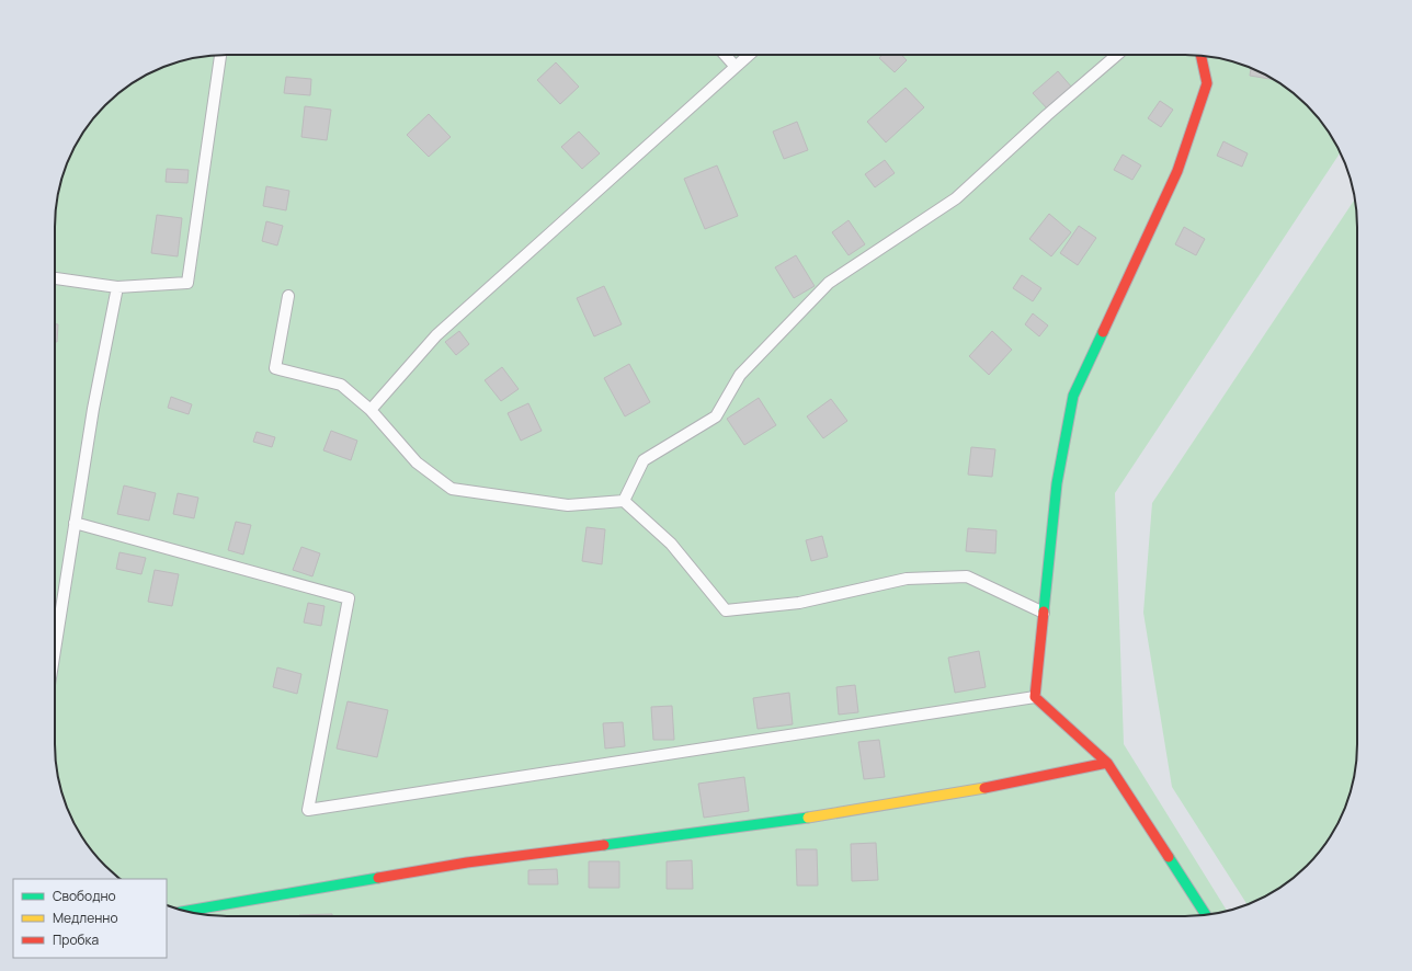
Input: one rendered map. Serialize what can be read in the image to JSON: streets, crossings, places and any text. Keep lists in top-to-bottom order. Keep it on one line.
{"legend":["Свободно","Медленно","Пробка"]}
